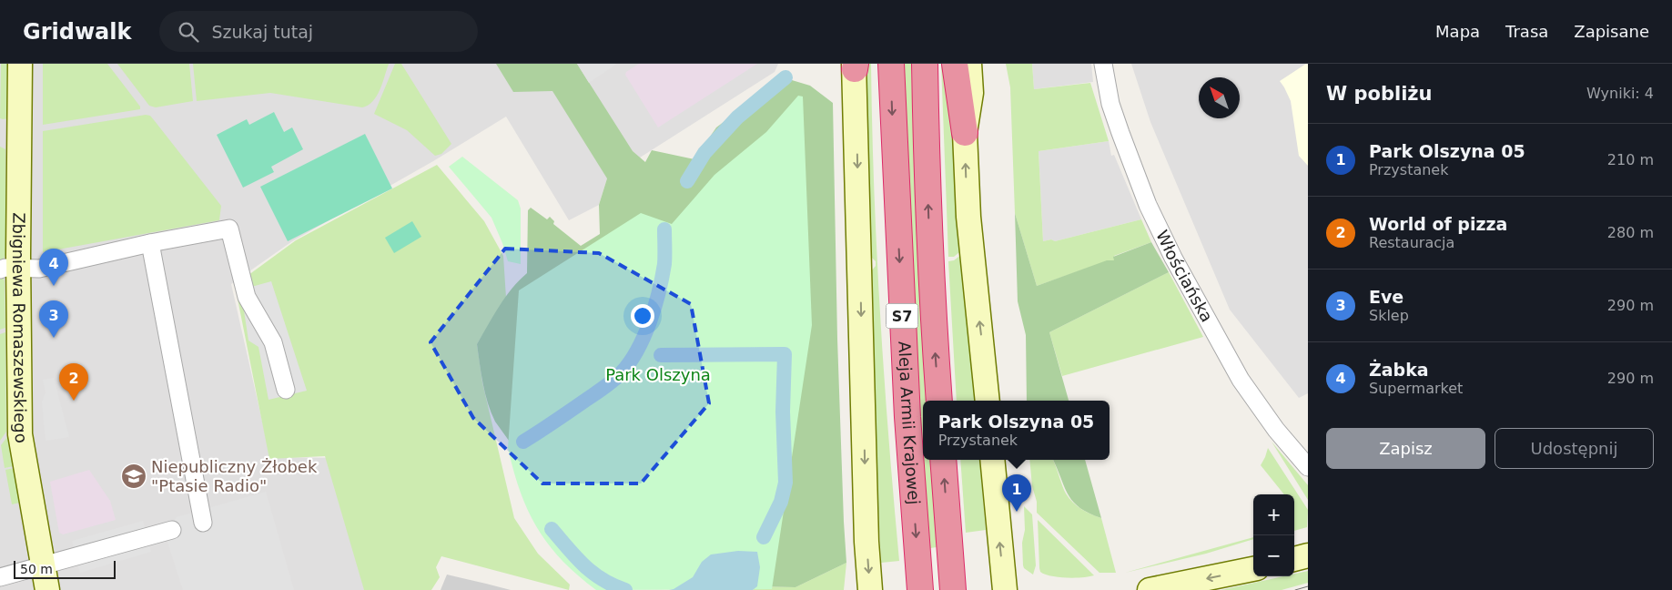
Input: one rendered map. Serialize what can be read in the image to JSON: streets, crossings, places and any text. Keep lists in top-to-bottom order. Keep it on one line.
{"streets":{"highway":["S7","Aleja Armii Krajowej"],"main road":["Zbigniewa Romaszewskiego"],"street":["Włościańska"]},"parks":["Park Olszyna"],"places":{"school or university":["Niepubliczny Żłobek \"Ptasie Radio\""]},"scale_bar":"50 m","north":"top left","page":{"header":"Gridwalk","search":"Szukaj tutaj","nav":["Mapa","Trasa","Zapisane"],"heading":["W pobliżu","Wyniki: 4"],"list":[{"mark":"1","name":"Park Olszyna 05","note":"Przystanek","value":"210 m"},{"mark":"2","name":"World of pizza","note":"Restauracja","value":"280 m"},{"mark":"3","name":"Eve","note":"Sklep","value":"290 m"},{"mark":"4","name":"Żabka","note":"Supermarket","value":"290 m"}],"pins":["4","3","2","1"],"popup":["Park Olszyna 05","Przystanek"],"buttons":["Zapisz","Udostępnij"],"map_buttons":["+","−"],"scale":"50 m"}}
